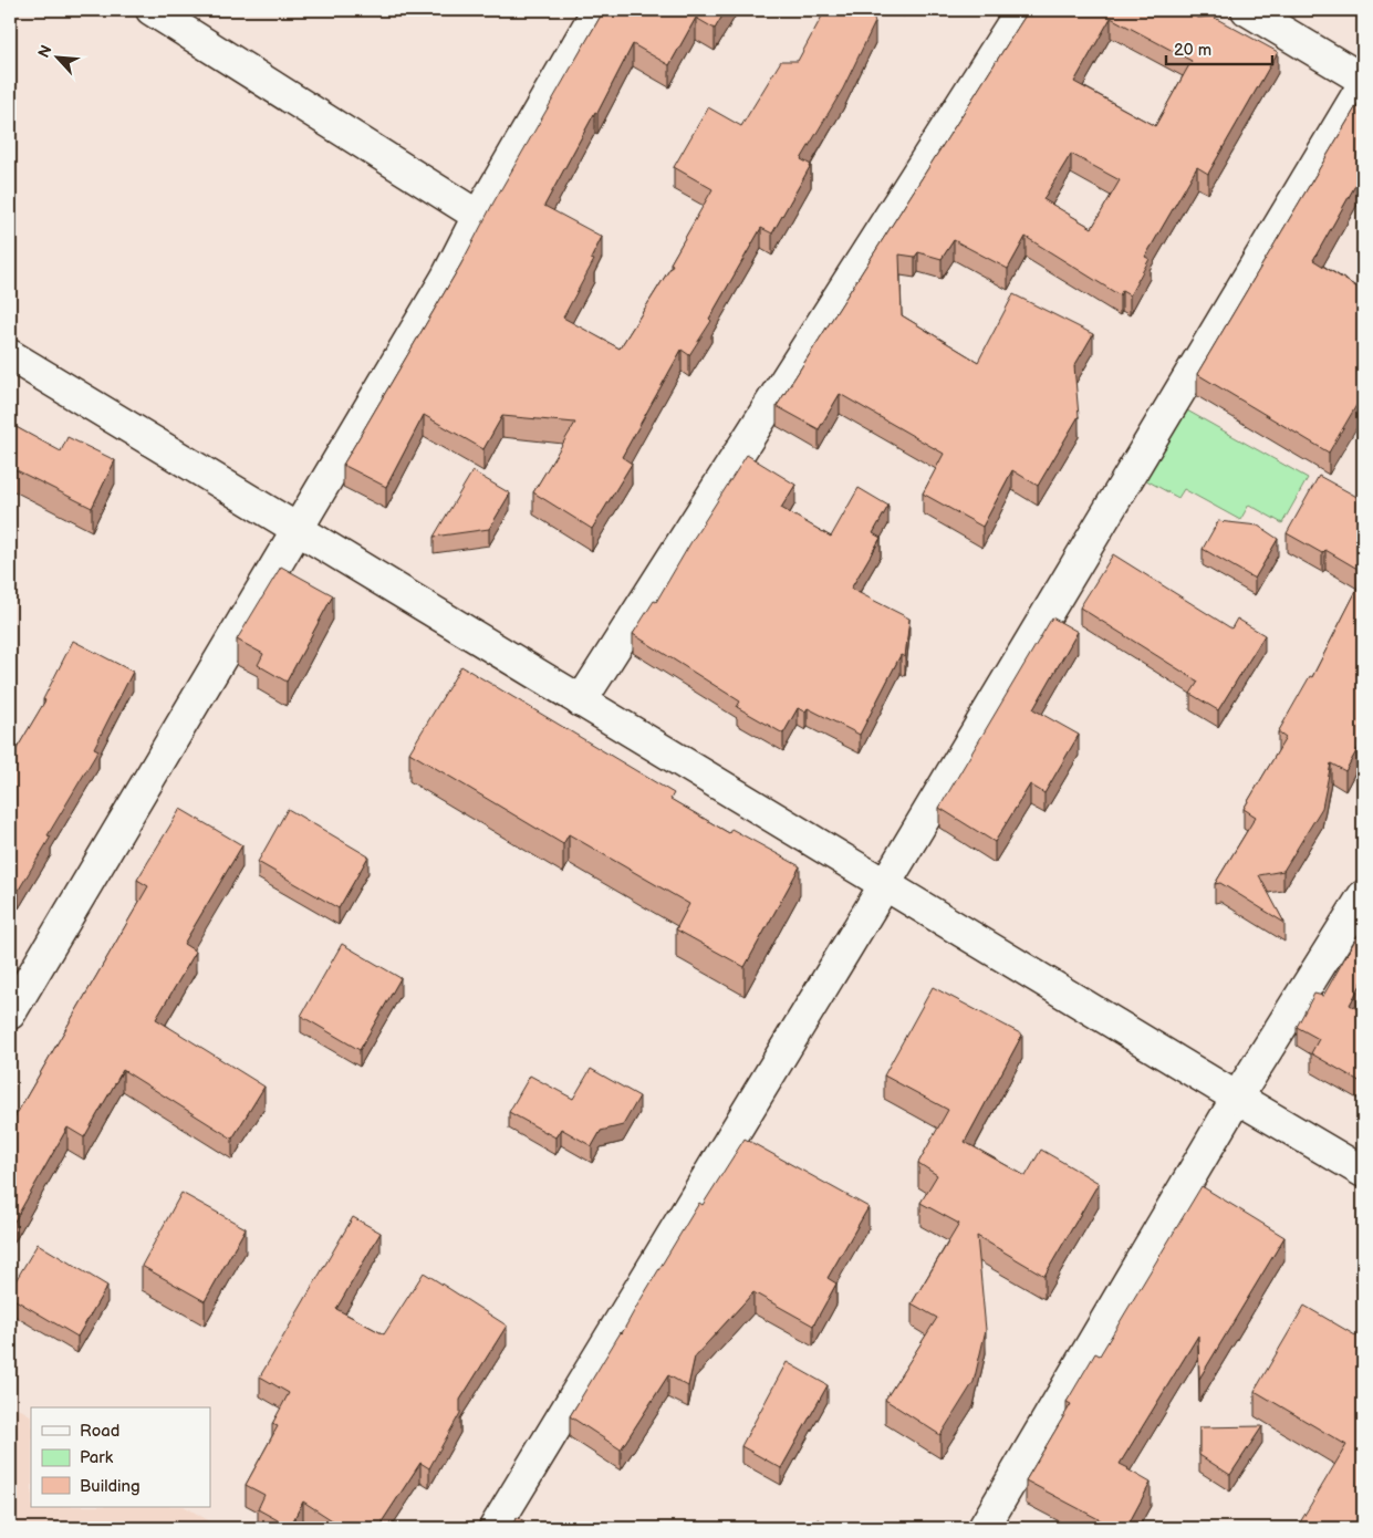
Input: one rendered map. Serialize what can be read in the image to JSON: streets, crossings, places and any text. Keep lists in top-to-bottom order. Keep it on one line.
{"legend":["Road","Park","Building"],"scale_bar":"20 m","north":"top left"}
